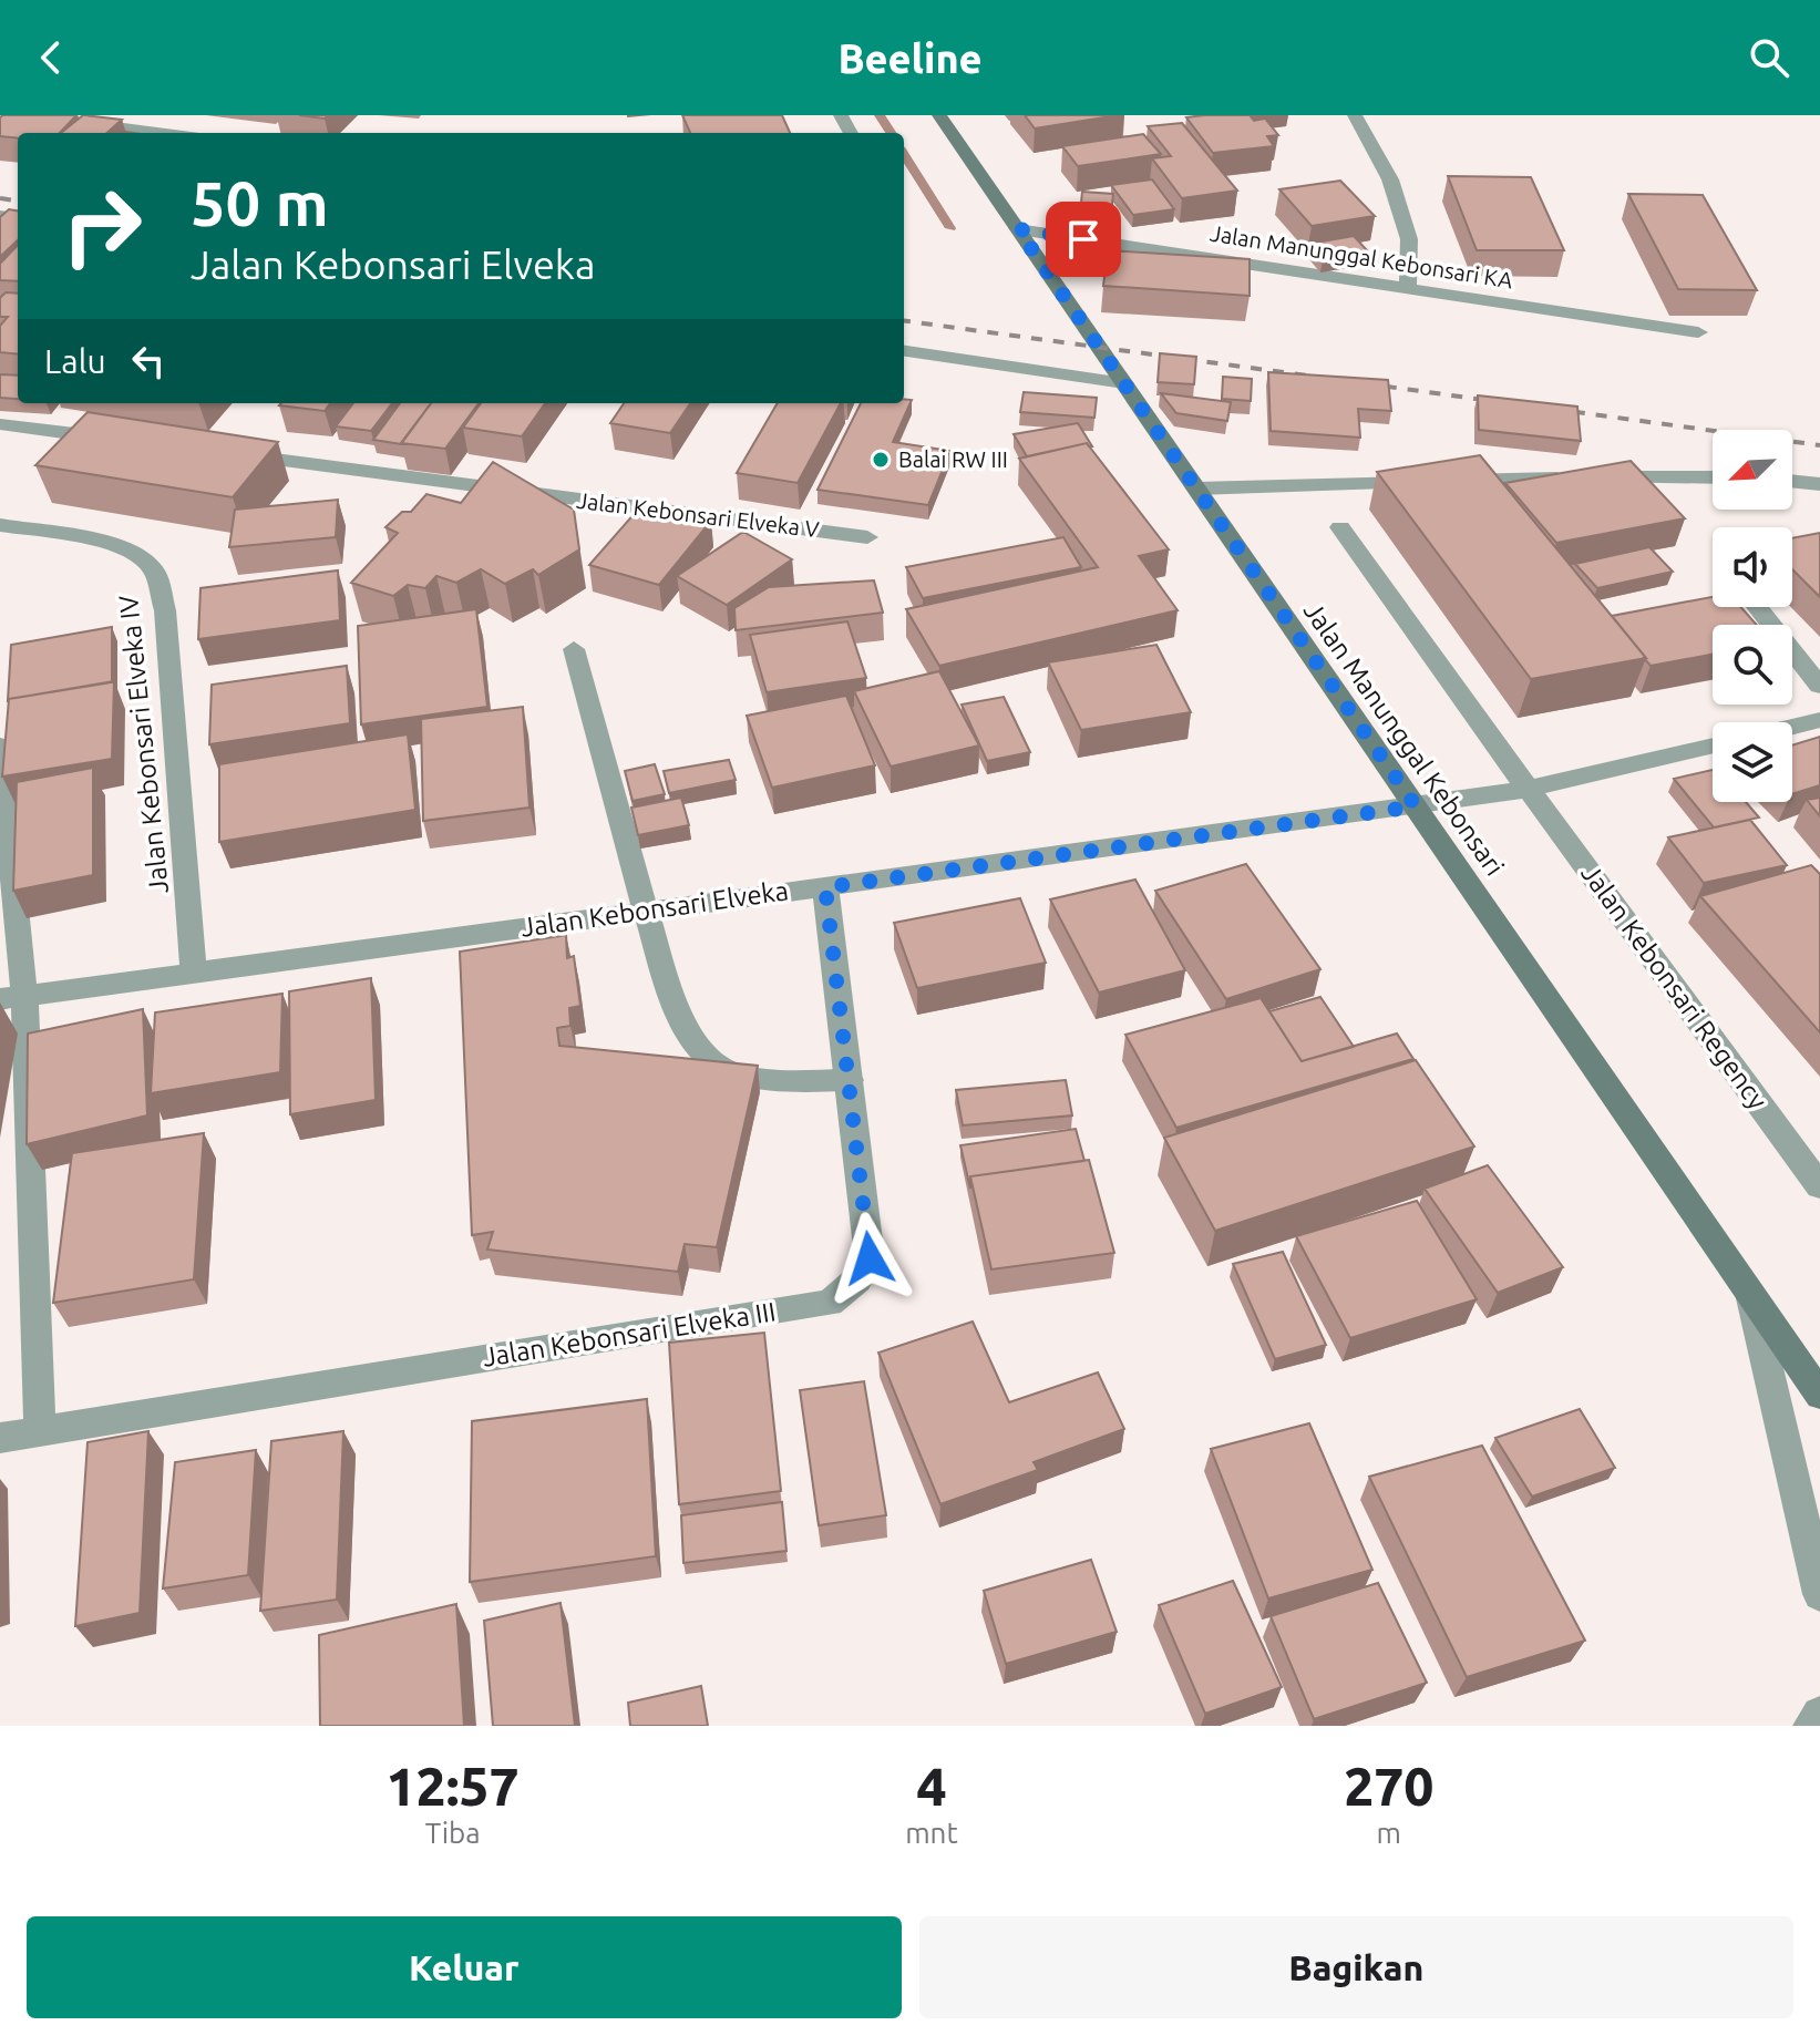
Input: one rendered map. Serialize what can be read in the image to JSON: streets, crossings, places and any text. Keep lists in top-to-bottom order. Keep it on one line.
{"streets":{"street":["Jalan Manunggal Kebonsari KA","Jalan Kebonsari Elveka V","Jalan Manunggal Kebonsari","Jalan Kebonsari Elveka IV","Jalan Kebonsari Elveka","Jalan Kebonsari Regency","Jalan Kebonsari Elveka III"]},"crossings":[["Jalan Manunggal Kebonsari KA","Jalan Manunggal Kebonsari"],["Jalan Manunggal Kebonsari","Jalan Kebonsari Elveka"],["Jalan Kebonsari Elveka IV","Jalan Kebonsari Elveka"],["Jalan Kebonsari Elveka","Jalan Kebonsari Elveka III"]],"places":["Balai RW III"],"north":"bottom left","page":{"header":"Beeline","turn":["50 m","Jalan Kebonsari Elveka"],"then":"Lalu","eta":["12:57","Tiba","4","mnt","270","m"],"buttons":["Keluar","Bagikan"]}}
